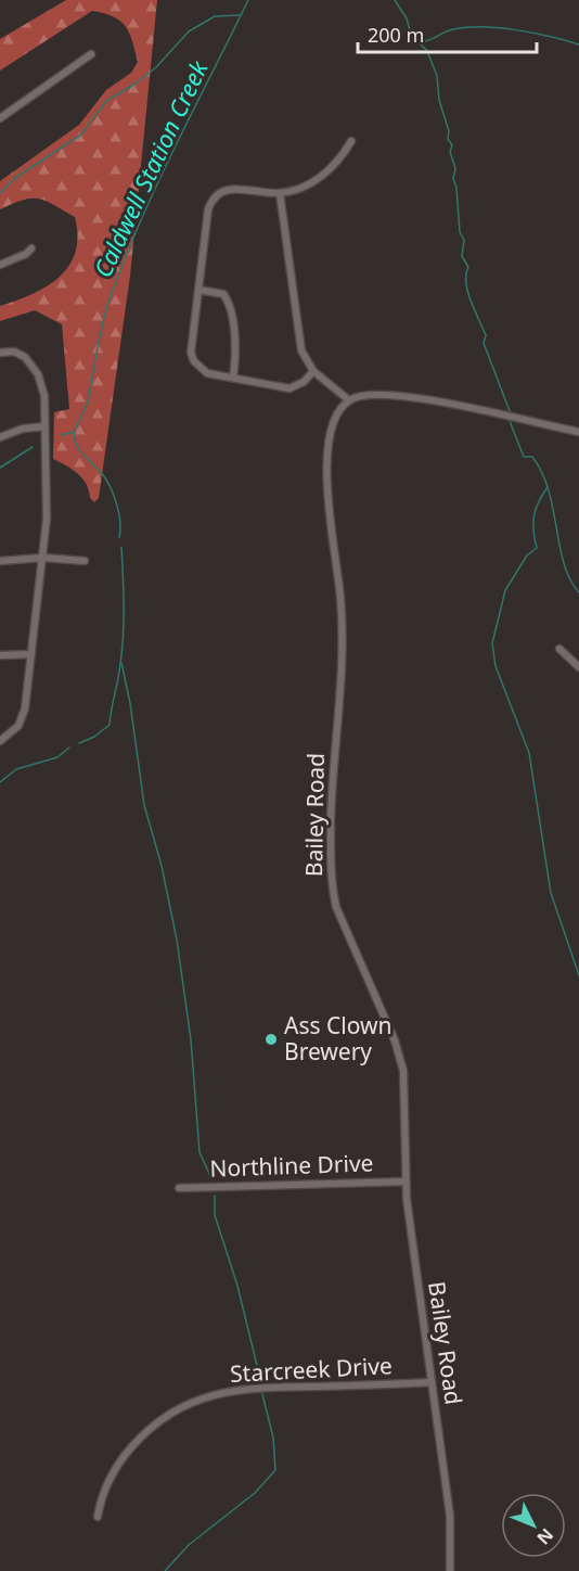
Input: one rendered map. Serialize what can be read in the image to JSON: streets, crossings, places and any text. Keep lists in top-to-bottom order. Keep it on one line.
{"streets":{"street":["Bailey Road","Northline Drive","Starcreek Drive"]},"crossings":[["Bailey Road","Northline Drive"],["Bailey Road","Starcreek Drive"]],"water":["Caldwell Station Creek"],"places":["Ass Clown Brewery"],"scale_bar":"200 m","north":"bottom right"}
